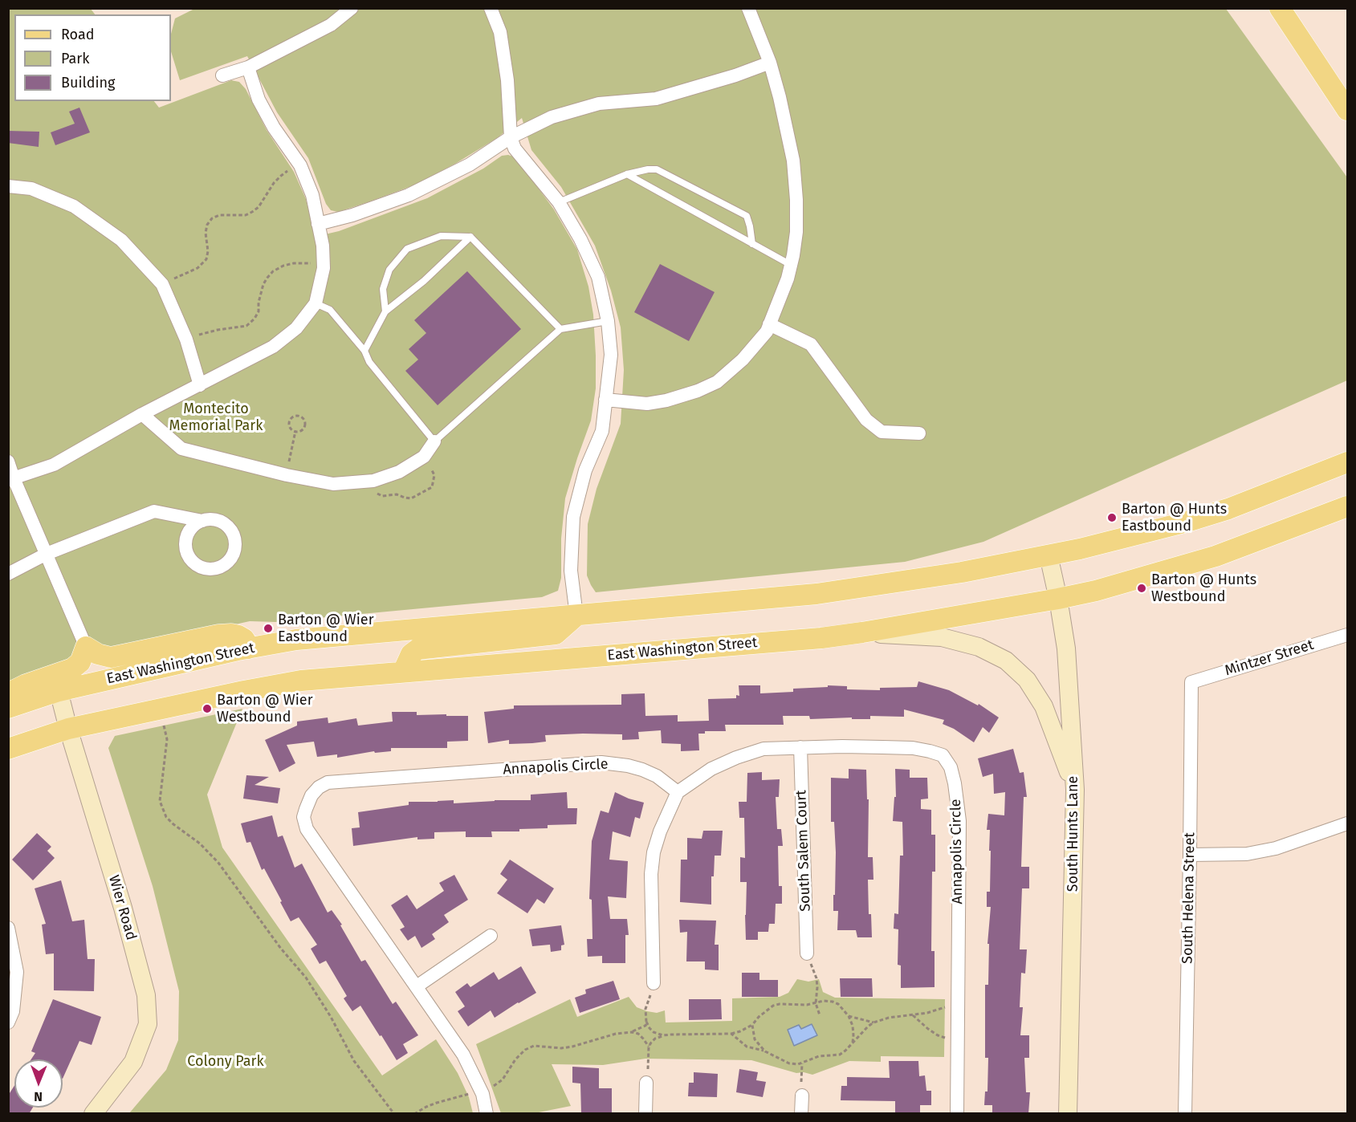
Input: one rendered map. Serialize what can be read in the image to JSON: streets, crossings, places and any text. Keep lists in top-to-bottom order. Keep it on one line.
{"streets":{"main road":["East Washington Street","South Hunts Lane","Wier Road"],"street":["Mintzer Street","Annapolis Circle","South Salem Court","South Helena Street"]},"crossings":[["East Washington Street","South Hunts Lane"],["East Washington Street","Wier Road"],["Mintzer Street","South Helena Street"],["Annapolis Circle","South Salem Court"]],"parks":["Montecito Memorial Park","Colony Park"],"places":["Barton @ Hunts Eastbound","Barton @ Hunts Westbound","Barton @ Wier Eastbound","Barton @ Wier Westbound"],"legend":["Road","Park","Building"],"north":"bottom"}
